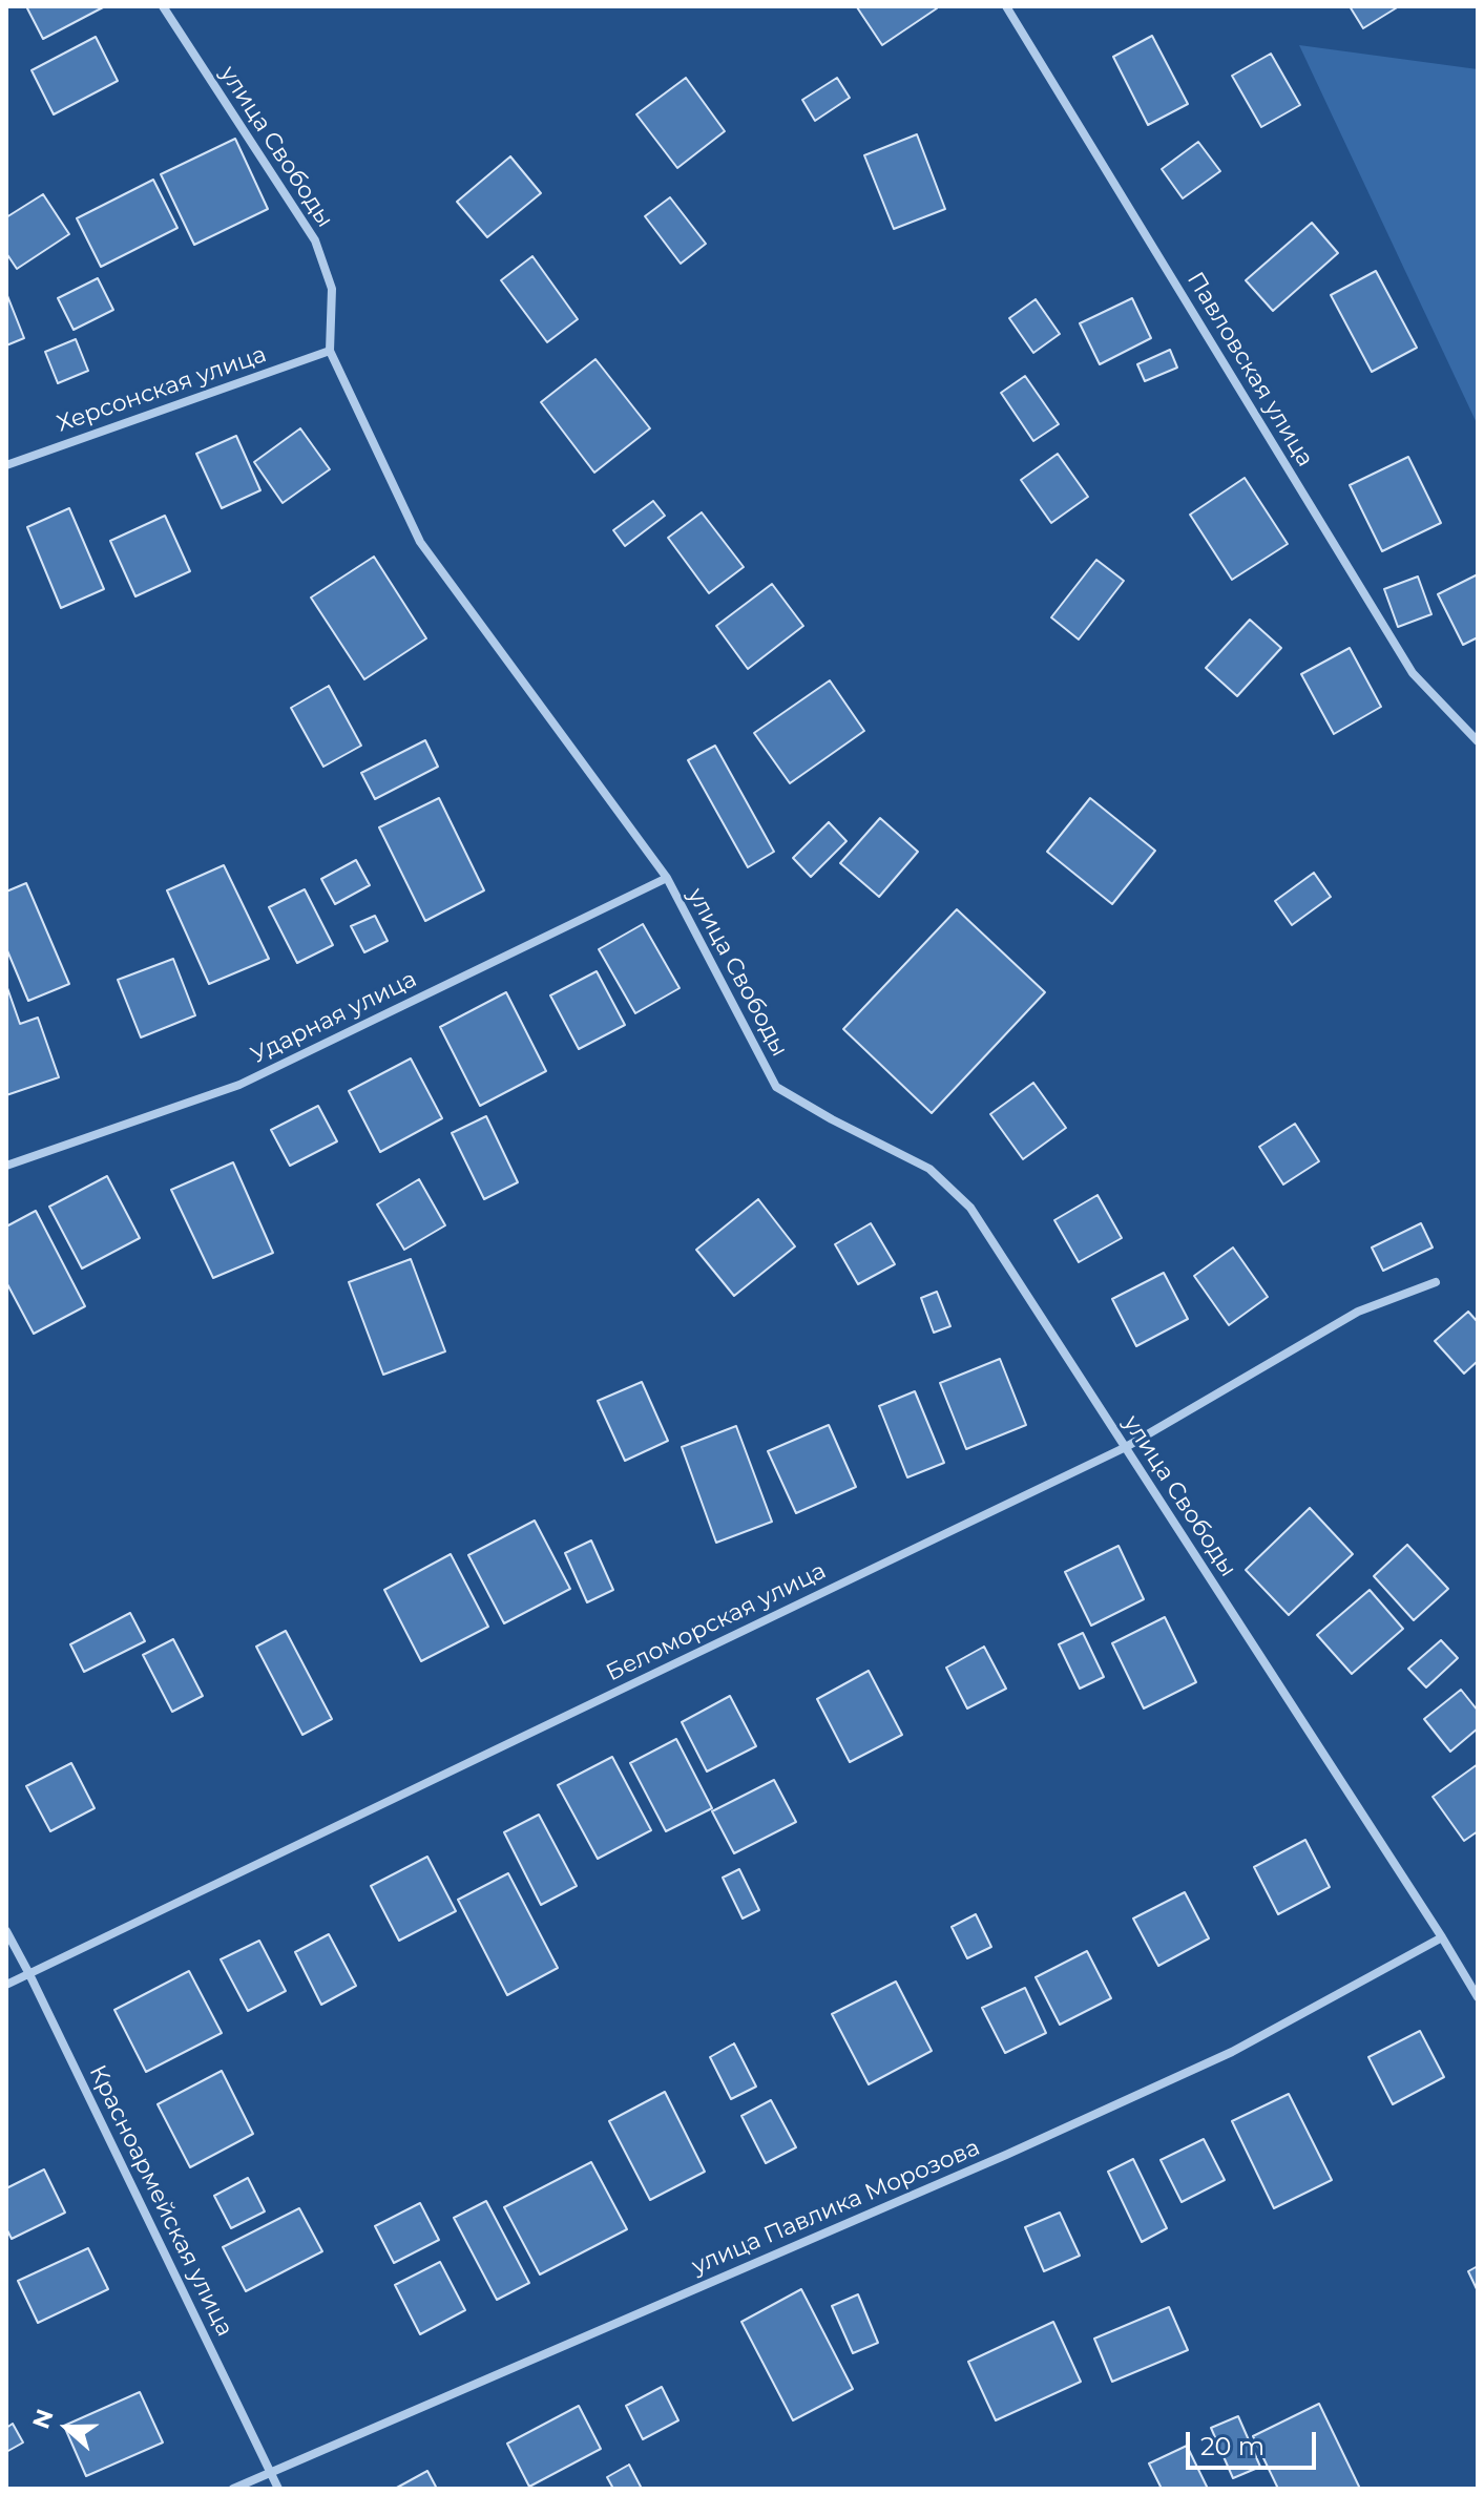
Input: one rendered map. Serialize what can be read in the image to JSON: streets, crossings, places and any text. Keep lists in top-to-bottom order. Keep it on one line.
{"streets":{"street":["улица Свободы","Павловская улица","Херсонская улица","Ударная улица","Беломорская улица","Красноармейская улица","улица Павлика Морозова"]},"crossings":[["улица Свободы","Херсонская улица"],["улица Свободы","Ударная улица"],["улица Свободы","Беломорская улица"],["улица Свободы","улица Павлика Морозова"],["Беломорская улица","Красноармейская улица"],["Красноармейская улица","улица Павлика Морозова"]],"scale_bar":"20 m","north":"left"}
